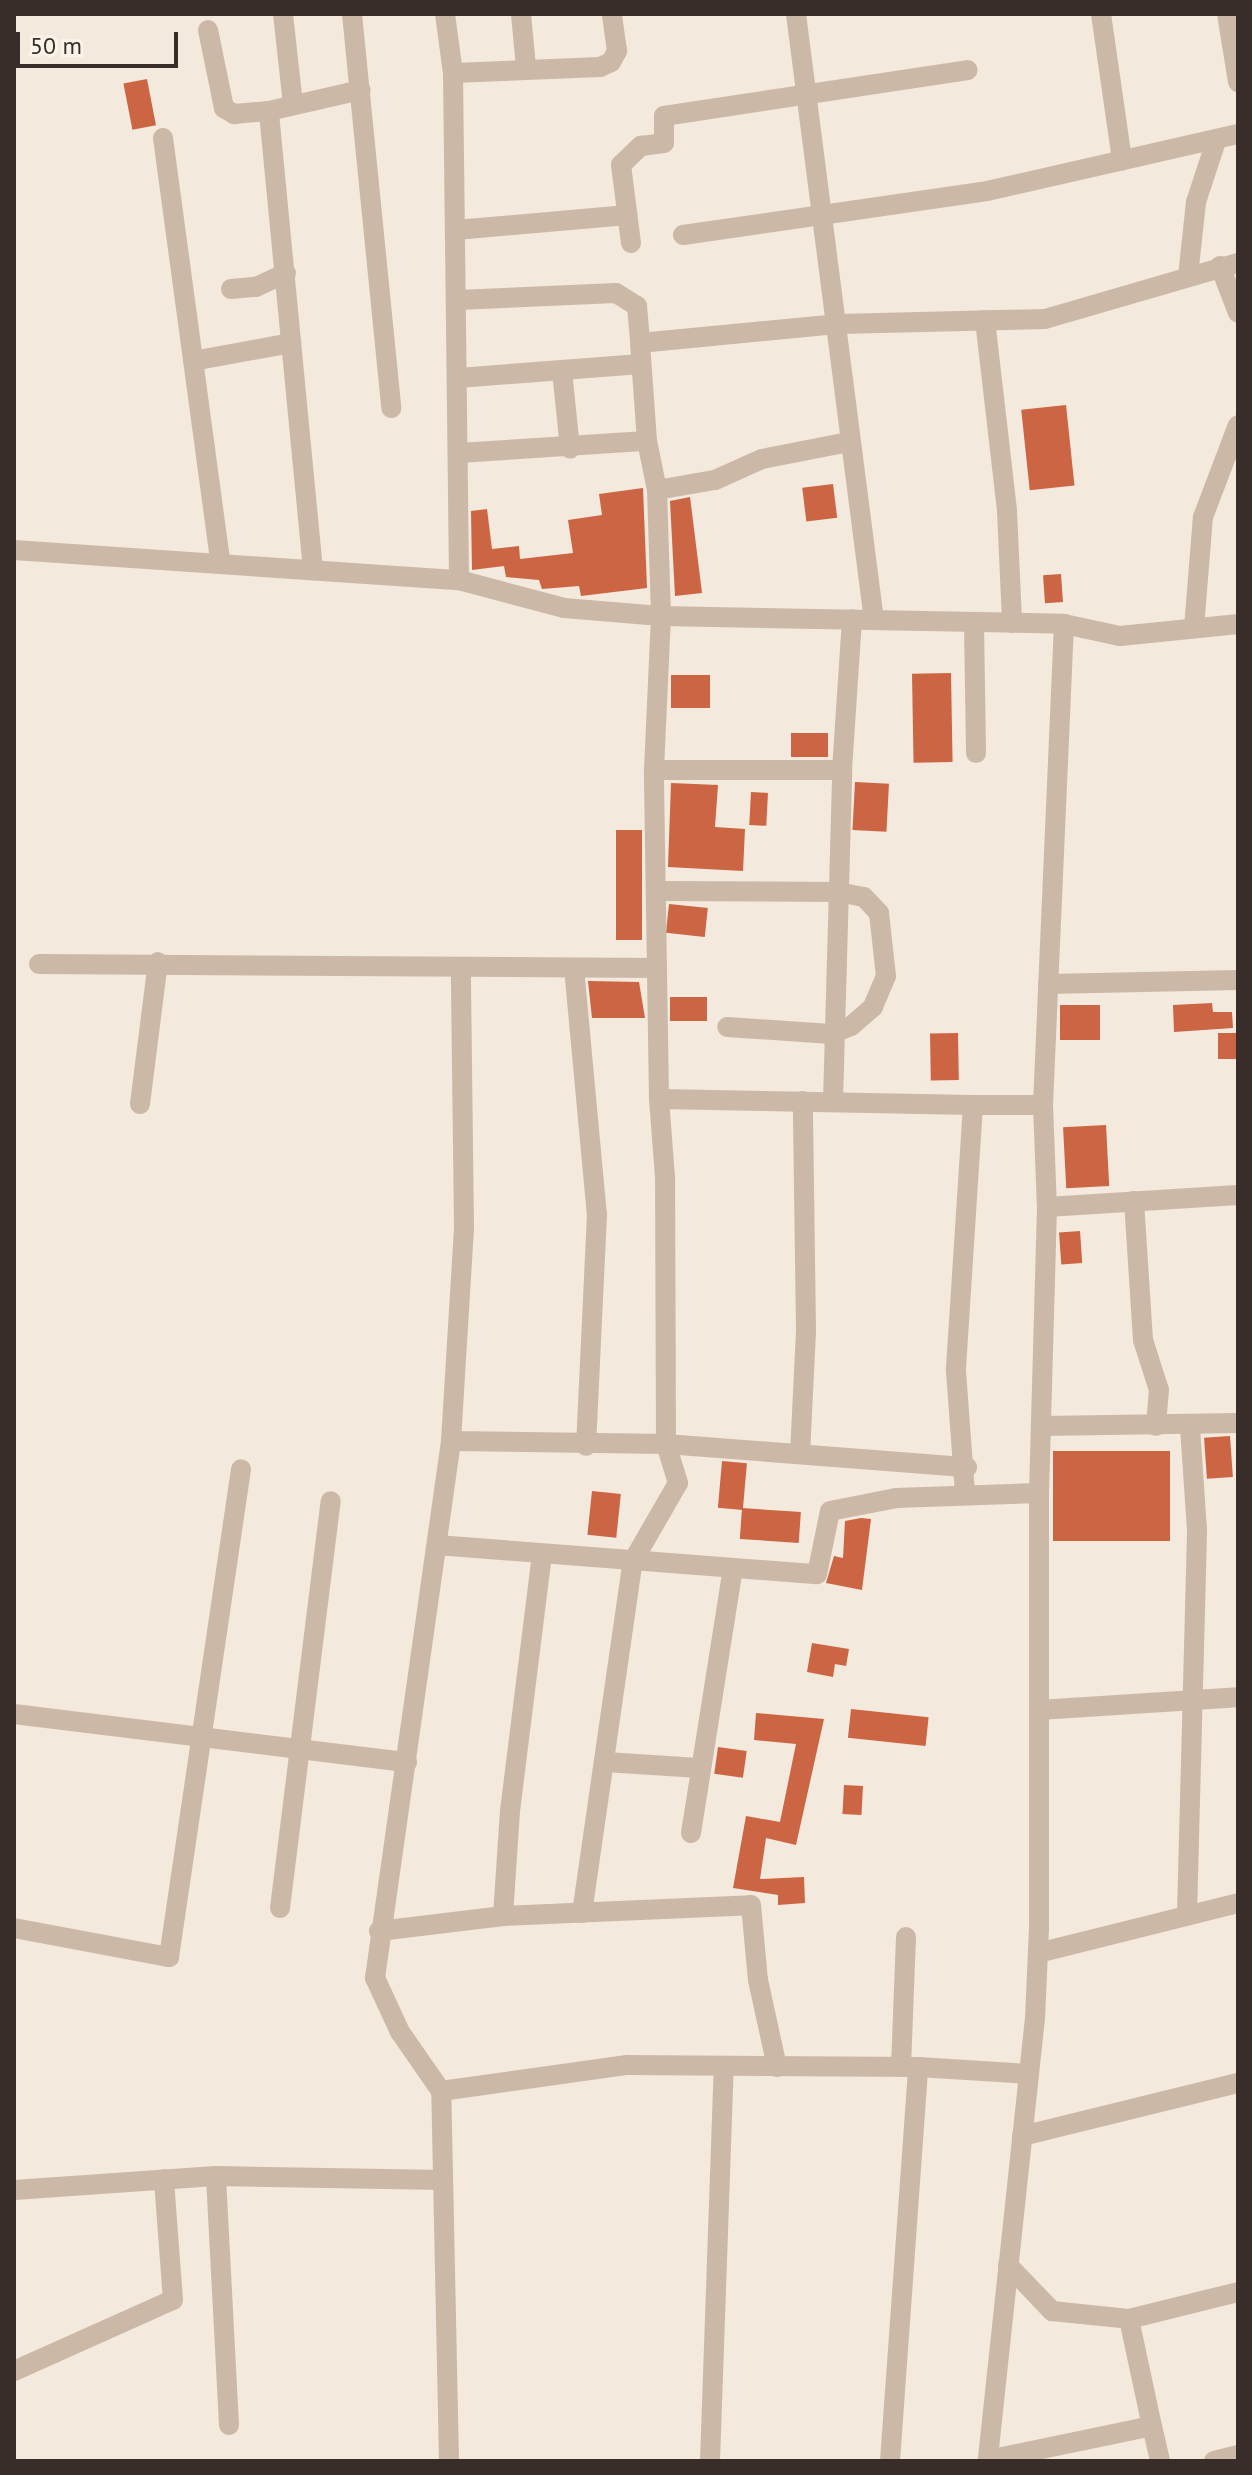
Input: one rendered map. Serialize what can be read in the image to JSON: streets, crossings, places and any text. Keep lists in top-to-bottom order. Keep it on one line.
{"scale_bar":"50 m"}
